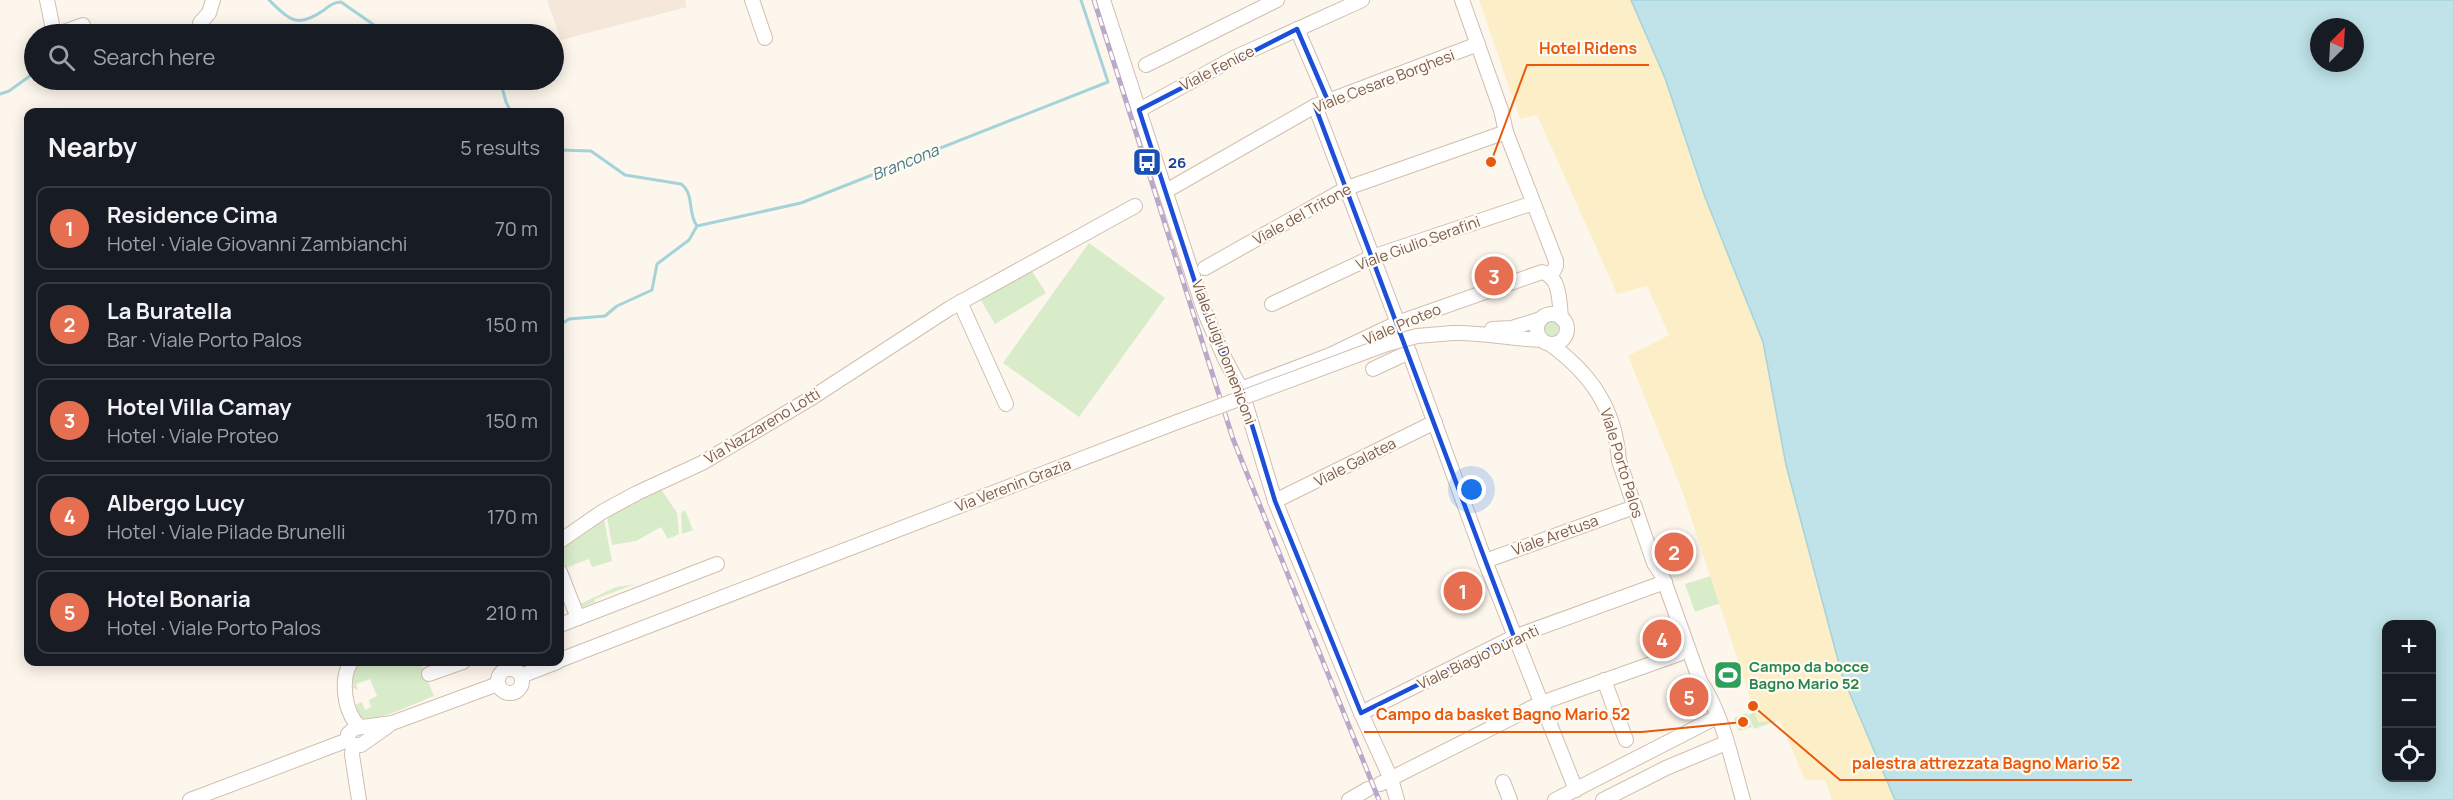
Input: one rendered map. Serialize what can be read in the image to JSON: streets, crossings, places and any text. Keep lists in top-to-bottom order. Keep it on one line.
{"streets":{"street":["Viale Fenice","Viale Cesare Borghesi","Viale del Tritone","Viale Giulio Serafini","Viale Proteo","Viale Luigi Domeniconi","Via Nazzareno Lotti","Viale Galatea","Viale Porto Palos","Via Verenin Grazia","Viale Aretusa","Viale Biagio Duranti"]},"crossings":[["Viale Fenice","Viale Luigi Domeniconi"],["Viale Cesare Borghesi","Viale Luigi Domeniconi"],["Viale Proteo","Viale Luigi Domeniconi"],["Viale Luigi Domeniconi","Viale Galatea"],["Viale Luigi Domeniconi","Viale Biagio Duranti"],["Viale Porto Palos","Via Verenin Grazia"],["Viale Porto Palos","Viale Biagio Duranti"]],"water":["Brancona"],"places":{"bus stop":["26"],"other":["Hotel Ridens","palestra attrezzata Bagno Mario 52","Campo da basket Bagno Mario 52"],"sports":["Campo da bocce Bagno Mario 52"]},"north":"top right","page":{"search":"Search here","heading":["Nearby","5 results"],"list":[{"mark":"1","name":"Residence Cima","note":"Hotel · Viale Giovanni Zambianchi","value":"70 m"},{"mark":"2","name":"La Buratella","note":"Bar · Viale Porto Palos","value":"150 m"},{"mark":"3","name":"Hotel Villa Camay","note":"Hotel · Viale Proteo","value":"150 m"},{"mark":"4","name":"Albergo Lucy","note":"Hotel · Viale Pilade Brunelli","value":"170 m"},{"mark":"5","name":"Hotel Bonaria","note":"Hotel · Viale Porto Palos","value":"210 m"}],"pins":["3","2","1","4","5"],"map_buttons":["+","−"]}}
